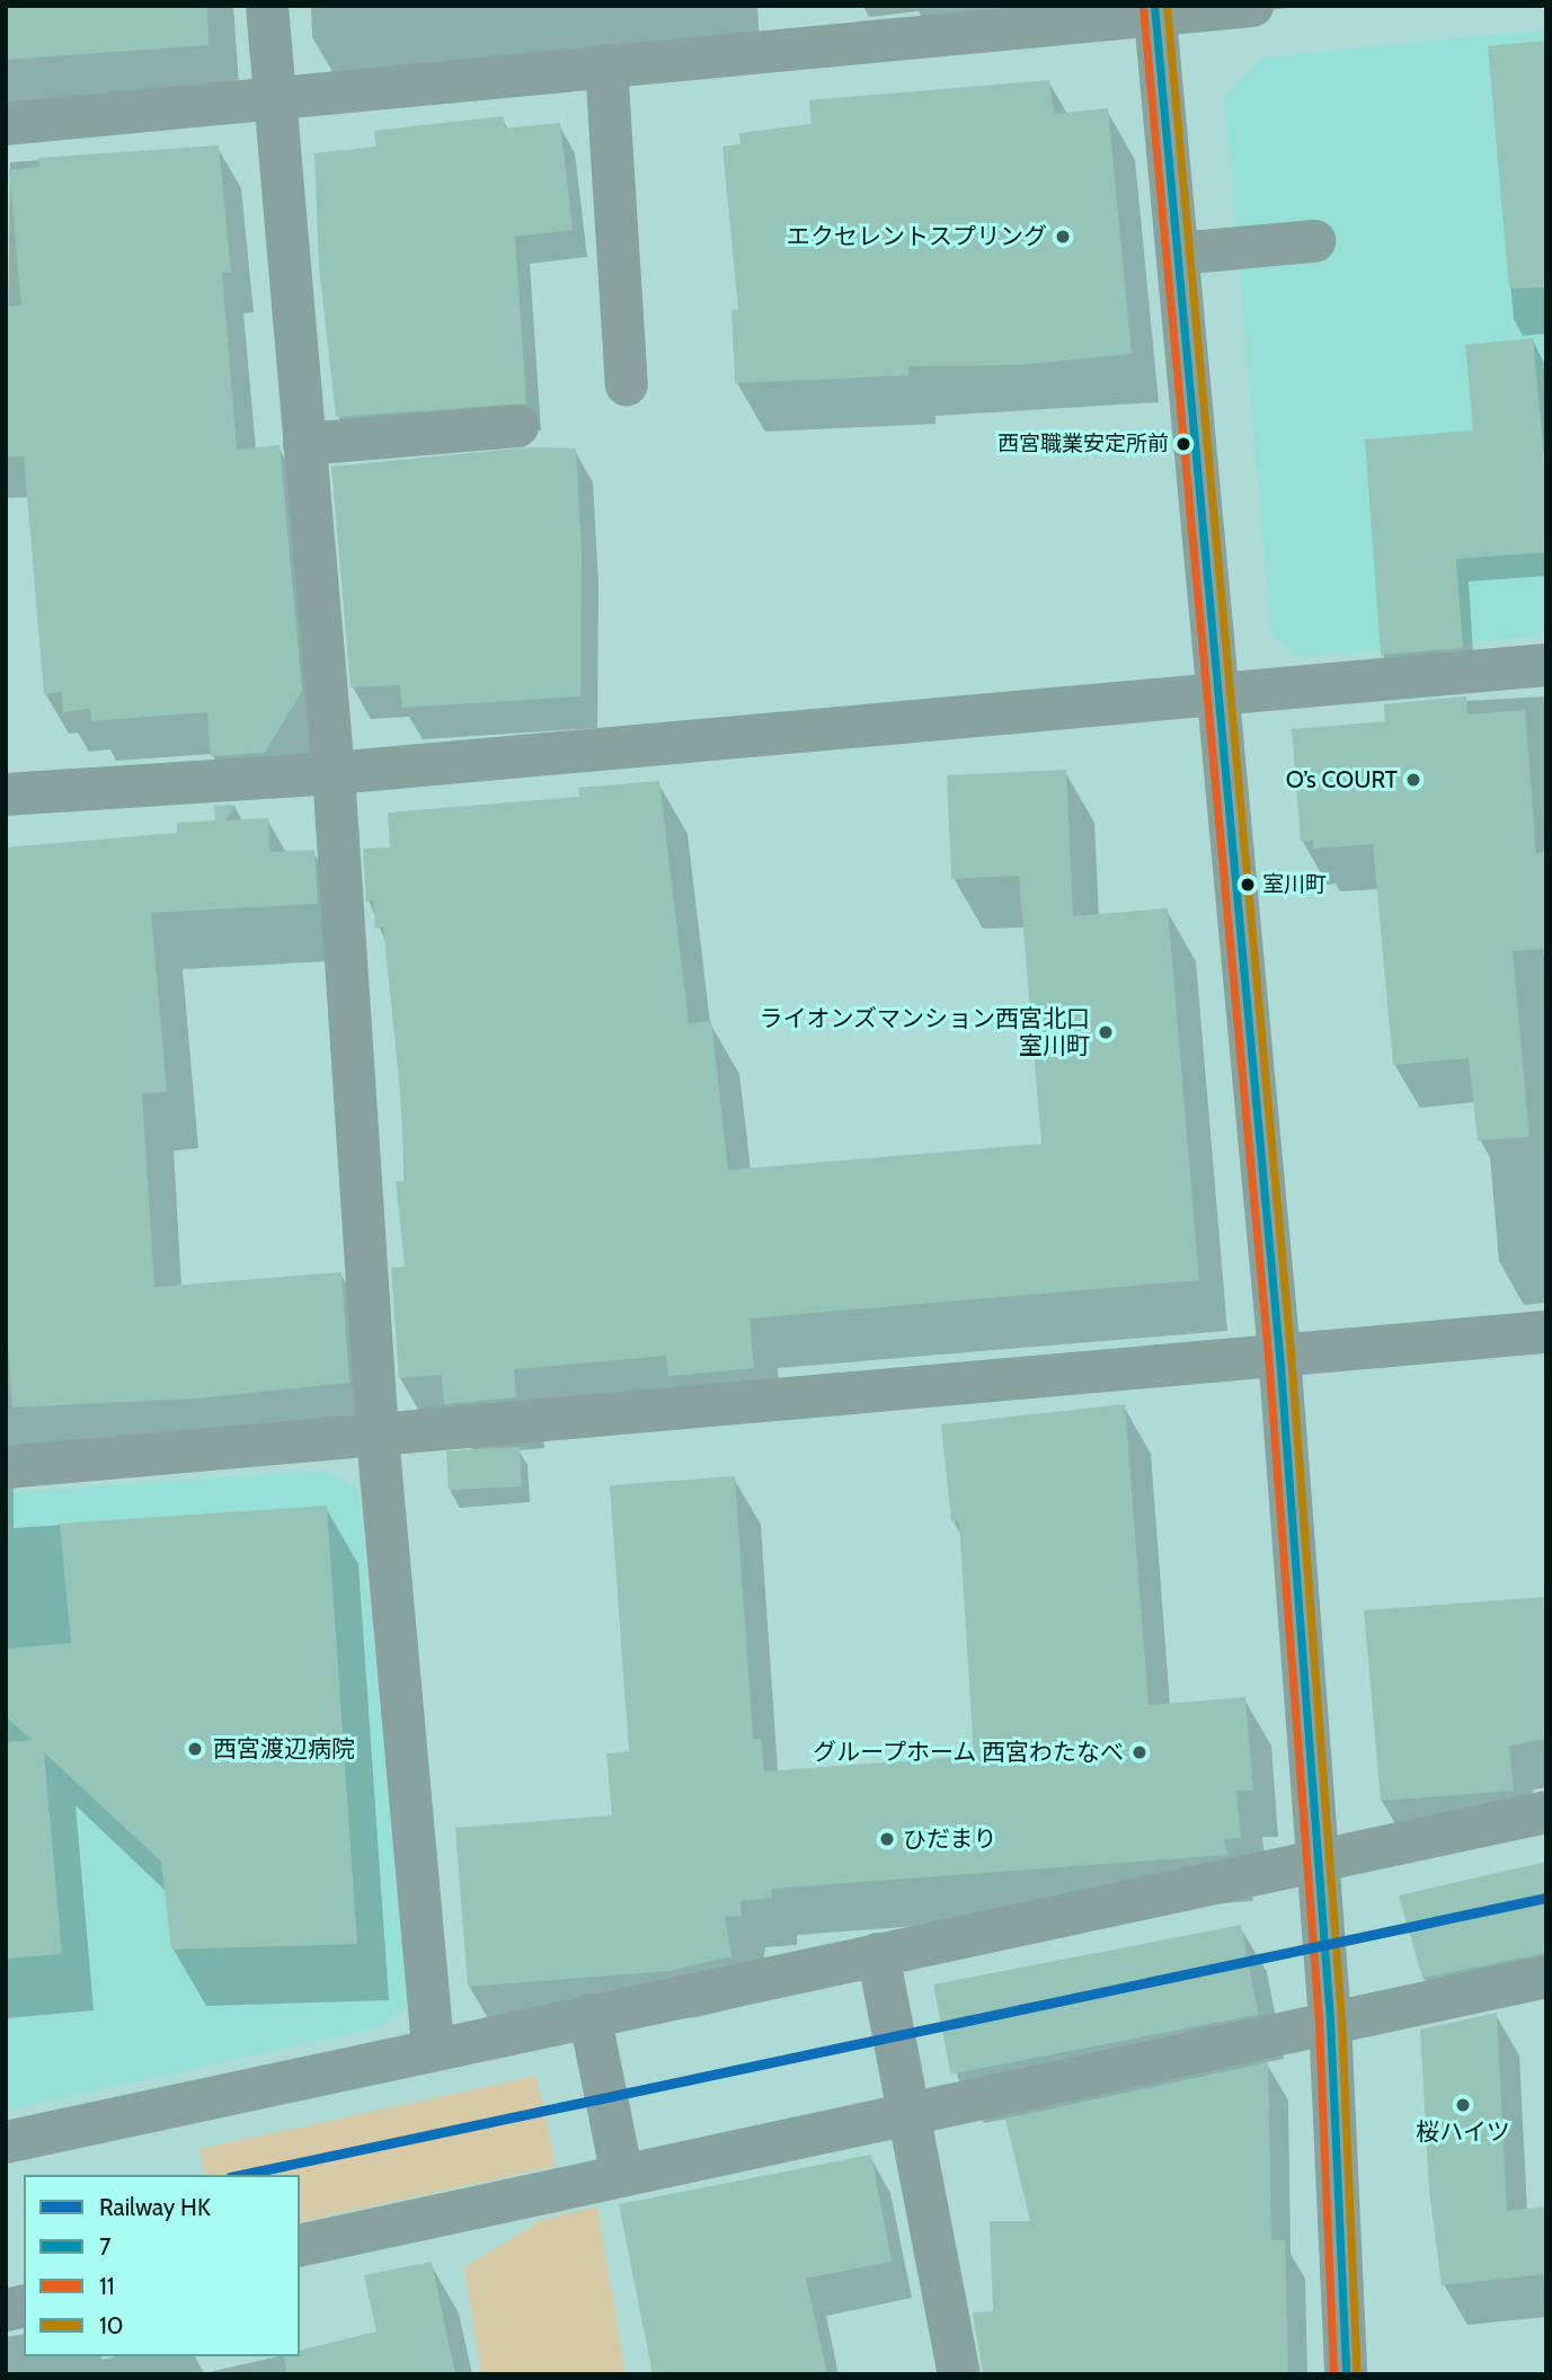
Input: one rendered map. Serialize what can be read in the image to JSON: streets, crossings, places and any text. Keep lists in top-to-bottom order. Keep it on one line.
{"places":["エクセレントスプリング","西宮職業安定所前","O’s COURT","室川町","ライオンズマンション西宮北口 室川町","西宮渡辺病院","グループホーム 西宮わたなべ","ひだまり","桜ハイツ"],"lines":["transit line 7","transit line 10","transit line 11","rail line HK"],"legend":["Railway HK","7","11","10"]}
